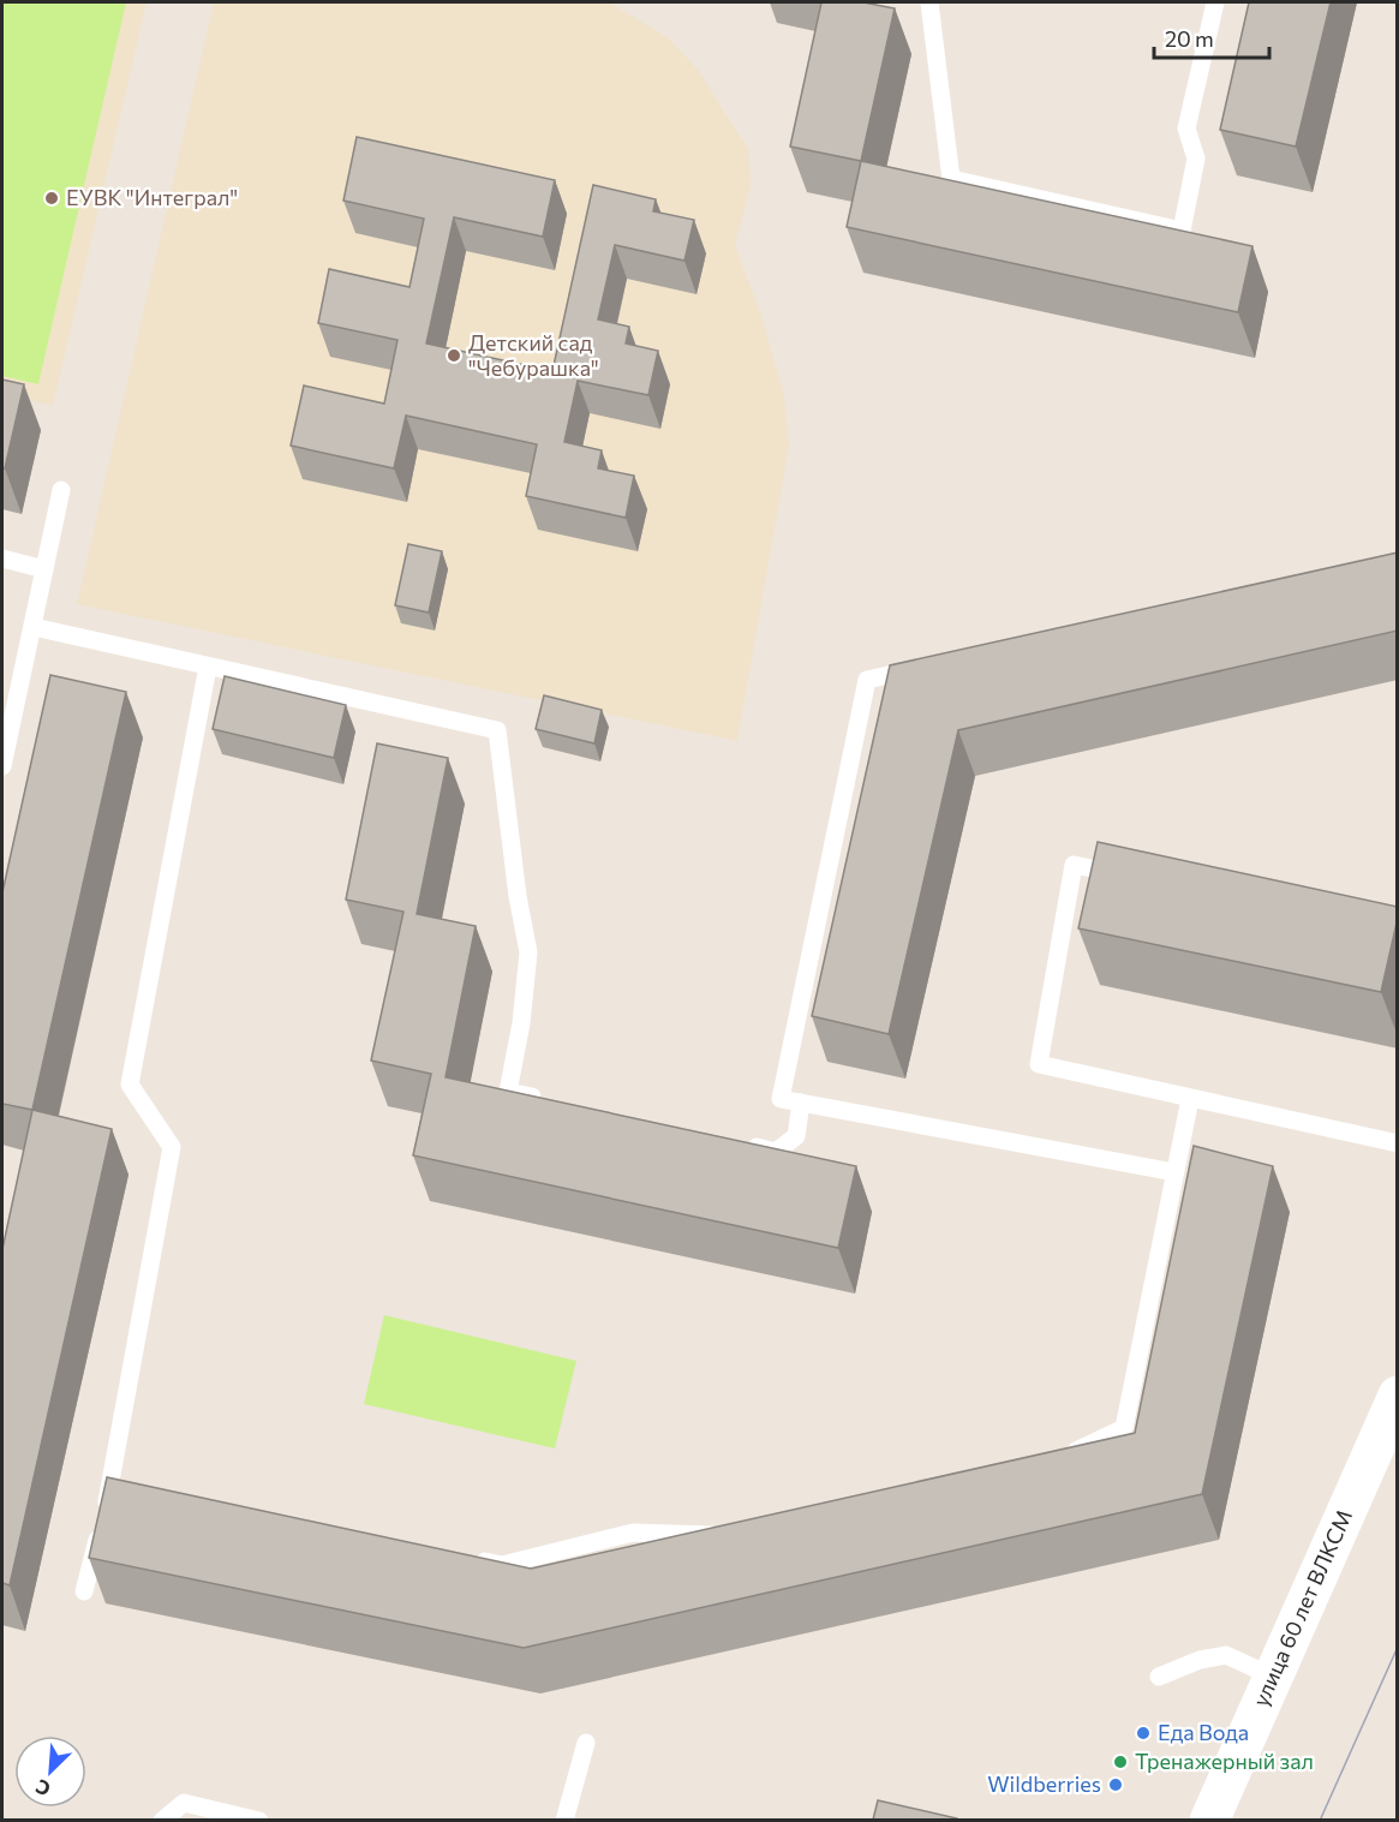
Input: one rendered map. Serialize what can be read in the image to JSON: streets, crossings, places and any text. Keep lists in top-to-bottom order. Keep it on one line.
{"streets":{"street":["улица 60 лет ВЛКСМ"]},"places":["ЕУВК \"Интеграл\"","Детский сад \"Чебурашка\"","Еда Вода","Тренажерный зал","Wildberries"],"scale_bar":"20 m","north":"bottom left"}
